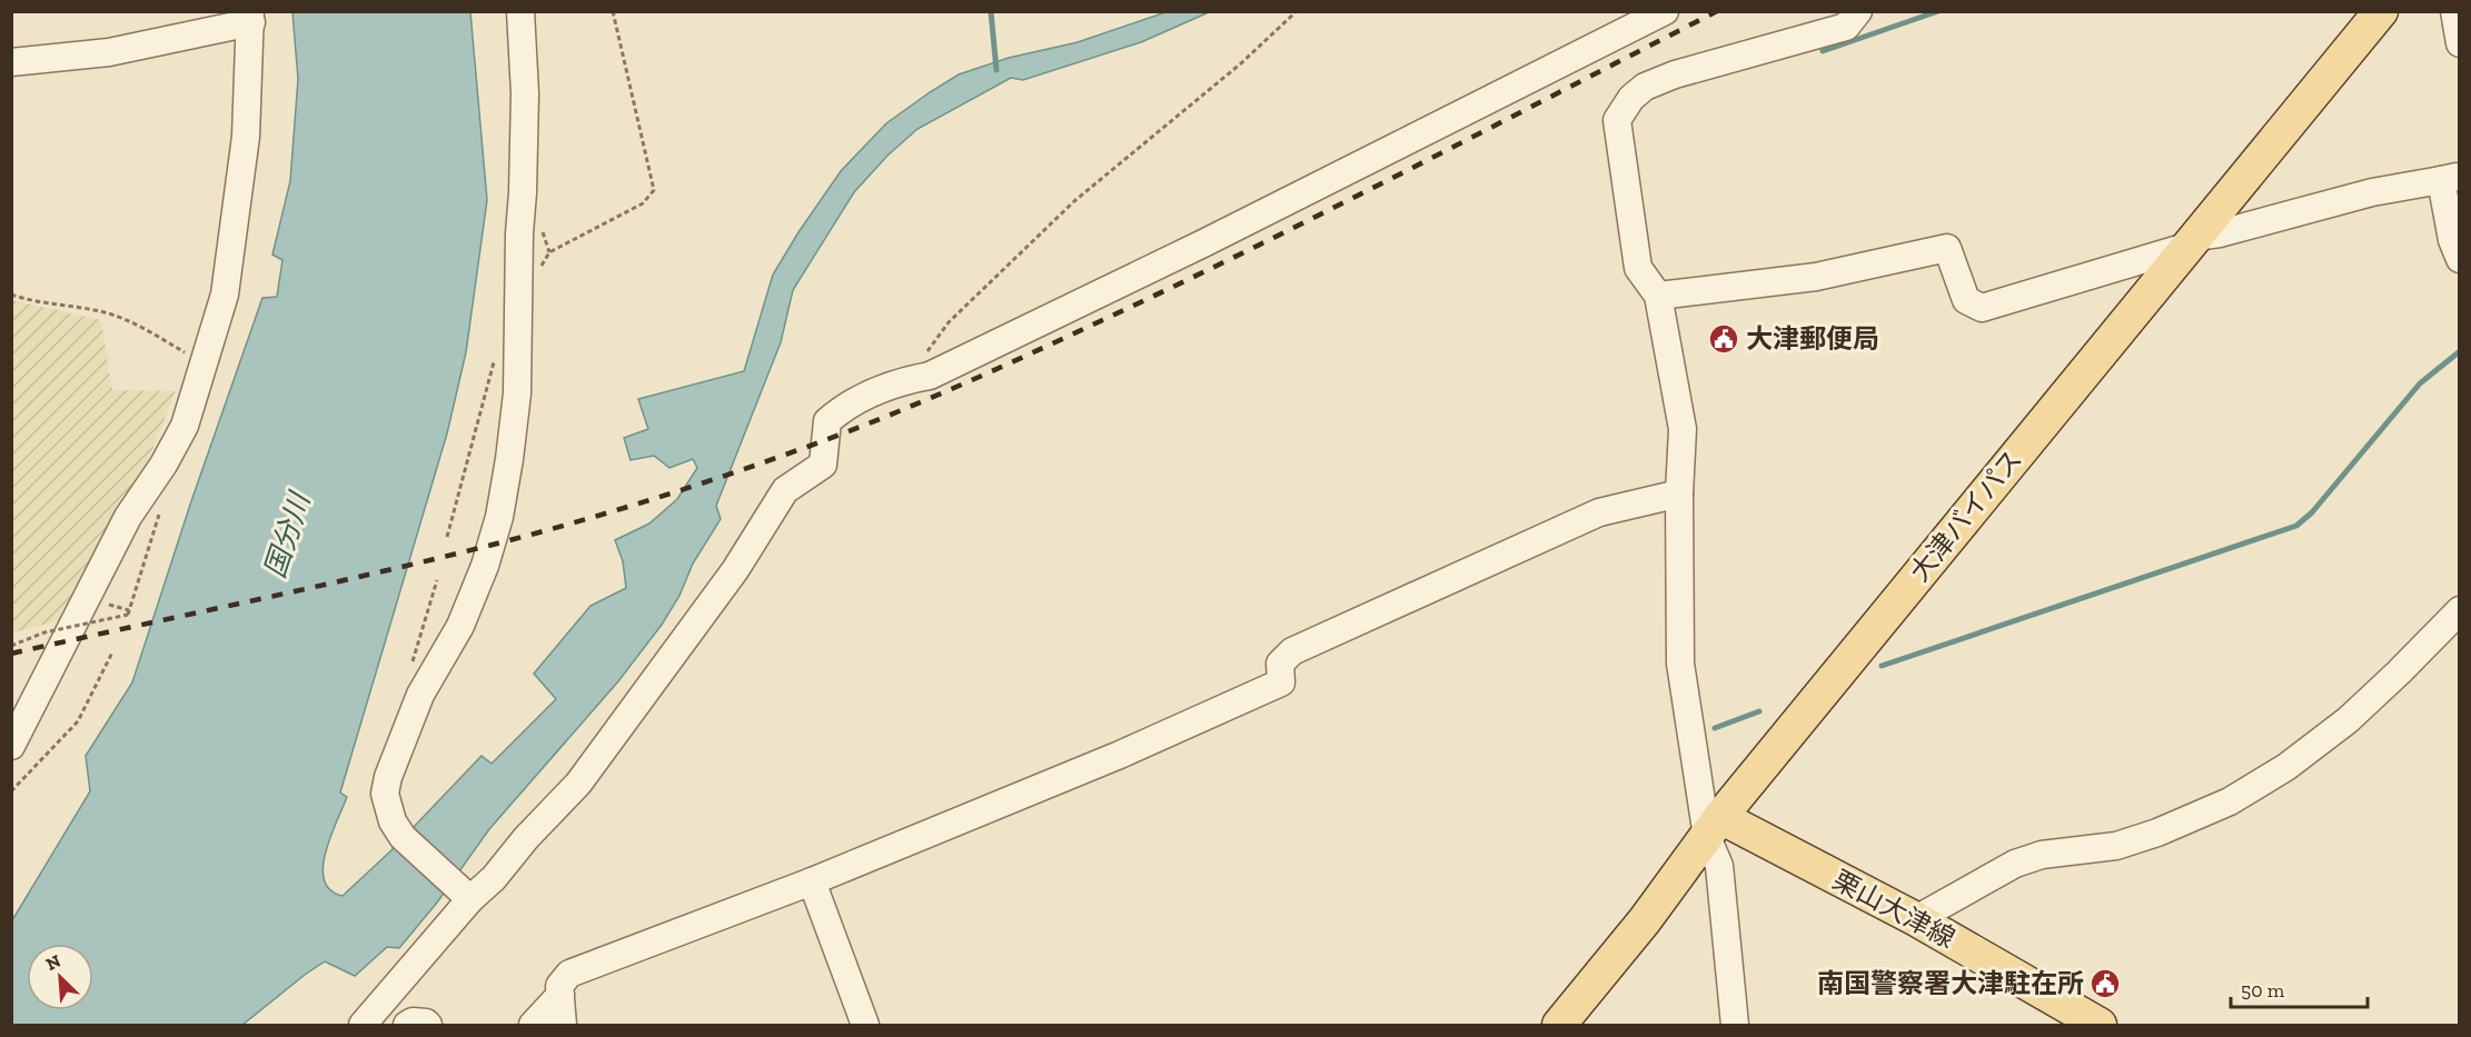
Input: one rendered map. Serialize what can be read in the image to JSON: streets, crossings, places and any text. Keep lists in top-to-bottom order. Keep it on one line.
{"streets":{"main road":["大津バイパス","栗山大津線"]},"crossings":[["大津バイパス","栗山大津線"]],"water":["国分川"],"places":{"public building":["大津郵便局","南国警察署大津駐在所"]},"scale_bar":"50 m","north":"top left"}
